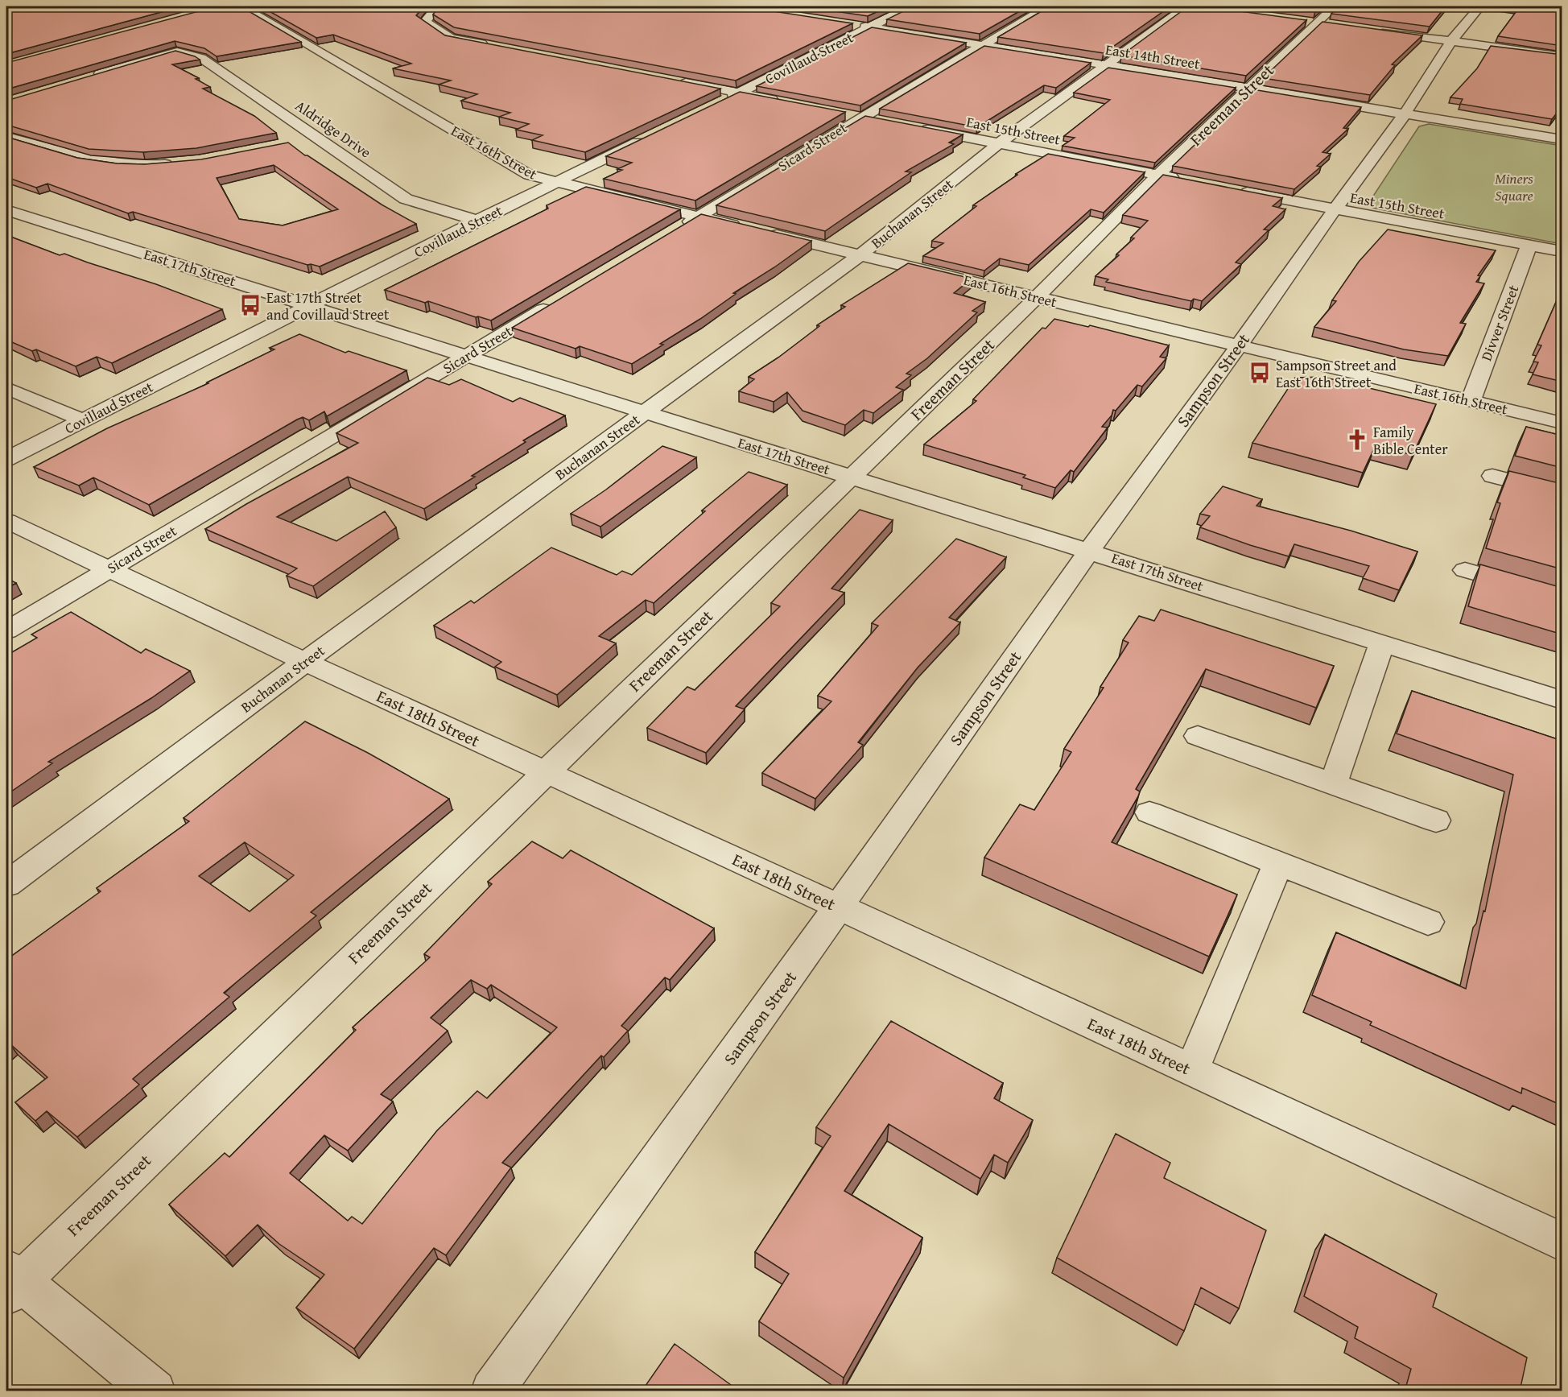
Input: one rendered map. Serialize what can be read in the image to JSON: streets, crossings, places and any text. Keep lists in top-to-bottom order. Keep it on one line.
{"streets":{"street":["East 14th Street","Covillaud Street","Freeman Street","Aldridge Drive","East 15th Street","Sicard Street","East 16th Street","Buchanan Street","East 17th Street","Divver Street","Sampson Street","East 18th Street"]},"crossings":[["East 14th Street","Covillaud Street"],["East 14th Street","Freeman Street"],["East 14th Street","Sicard Street"],["East 14th Street","Buchanan Street"],["East 14th Street","Sampson Street"],["Covillaud Street","Aldridge Drive"],["Covillaud Street","East 16th Street"],["Covillaud Street","East 17th Street"],["Freeman Street","East 15th Street"],["Freeman Street","East 16th Street"],["Freeman Street","East 17th Street"],["Freeman Street","East 18th Street"],["East 15th Street","Buchanan Street"],["East 15th Street","Divver Street"],["East 15th Street","Sampson Street"],["Sicard Street","East 16th Street"],["Sicard Street","East 17th Street"],["Sicard Street","East 18th Street"],["East 16th Street","Buchanan Street"],["East 16th Street","Divver Street"],["East 16th Street","Sampson Street"],["Buchanan Street","East 17th Street"],["Buchanan Street","East 18th Street"],["East 17th Street","Sampson Street"],["Sampson Street","East 18th Street"]],"parks":["Miners Square"],"places":{"bus stop":["East 17th Street and Covillaud Street","Sampson Street and East 16th Street"],"church":["Family Bible Center"]}}
